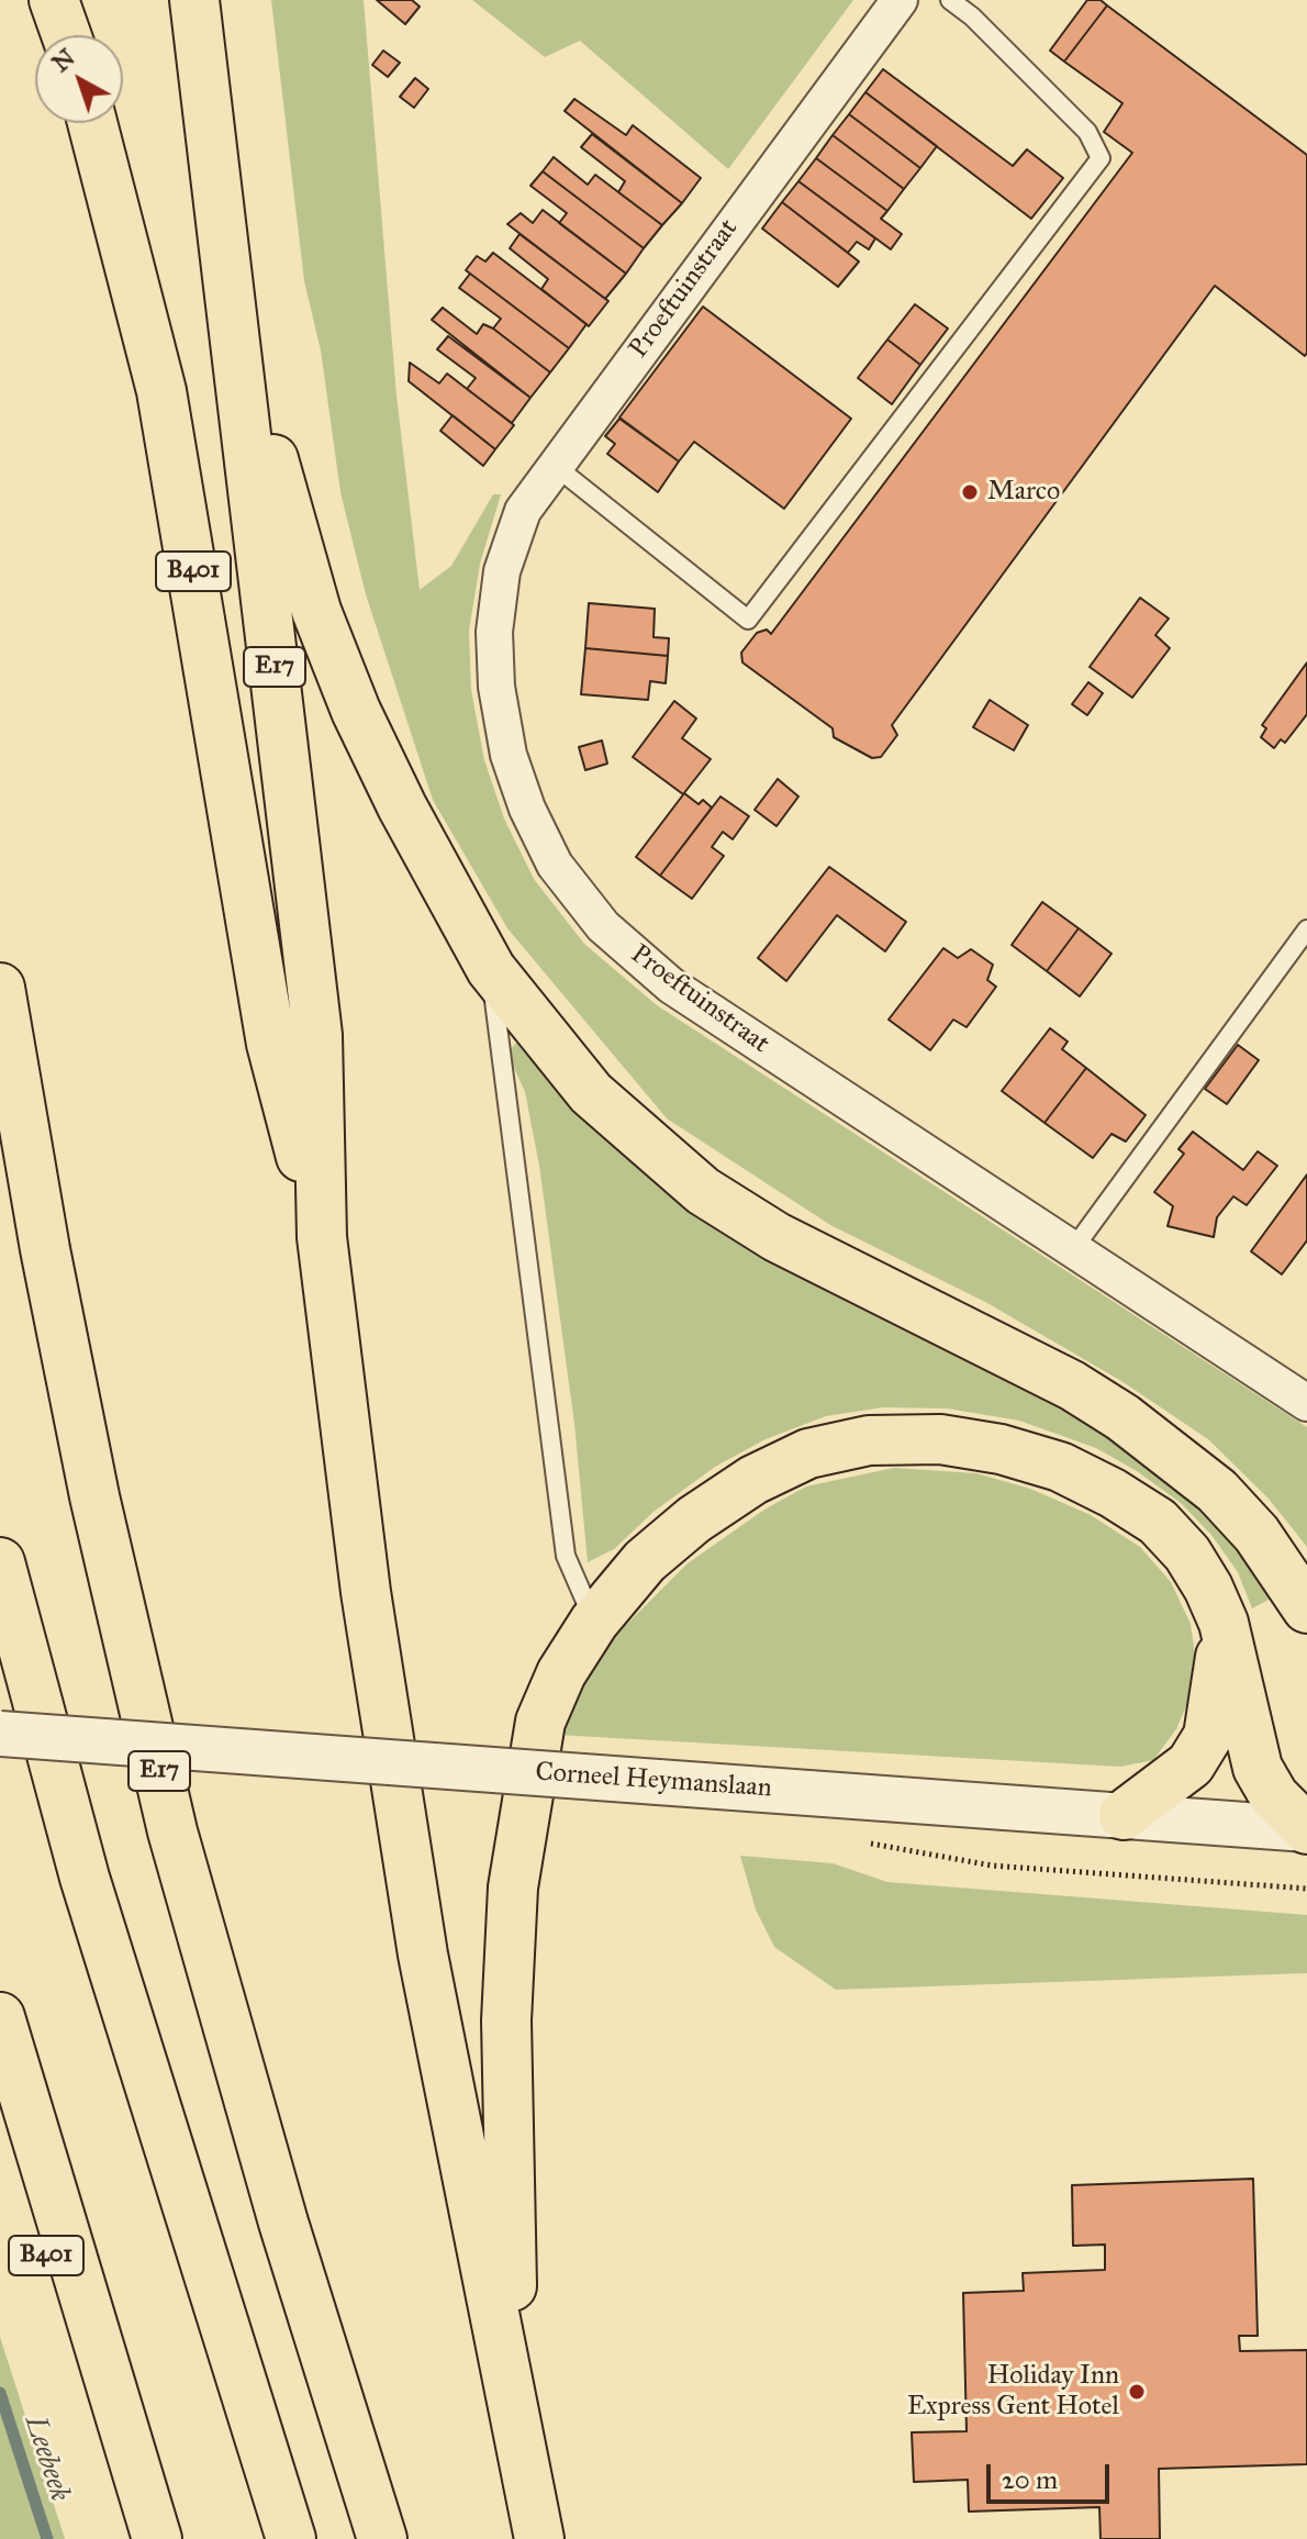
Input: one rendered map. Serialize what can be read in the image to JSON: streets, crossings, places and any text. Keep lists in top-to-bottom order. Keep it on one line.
{"streets":{"highway":["B401","E17"],"street":["Proeftuinstraat","Corneel Heymanslaan"]},"crossings":[["B401","E17"]],"water":["Leebeek"],"places":["Marco","Holiday Inn Express Gent Hotel"],"scale_bar":"20 m","north":"top left"}
